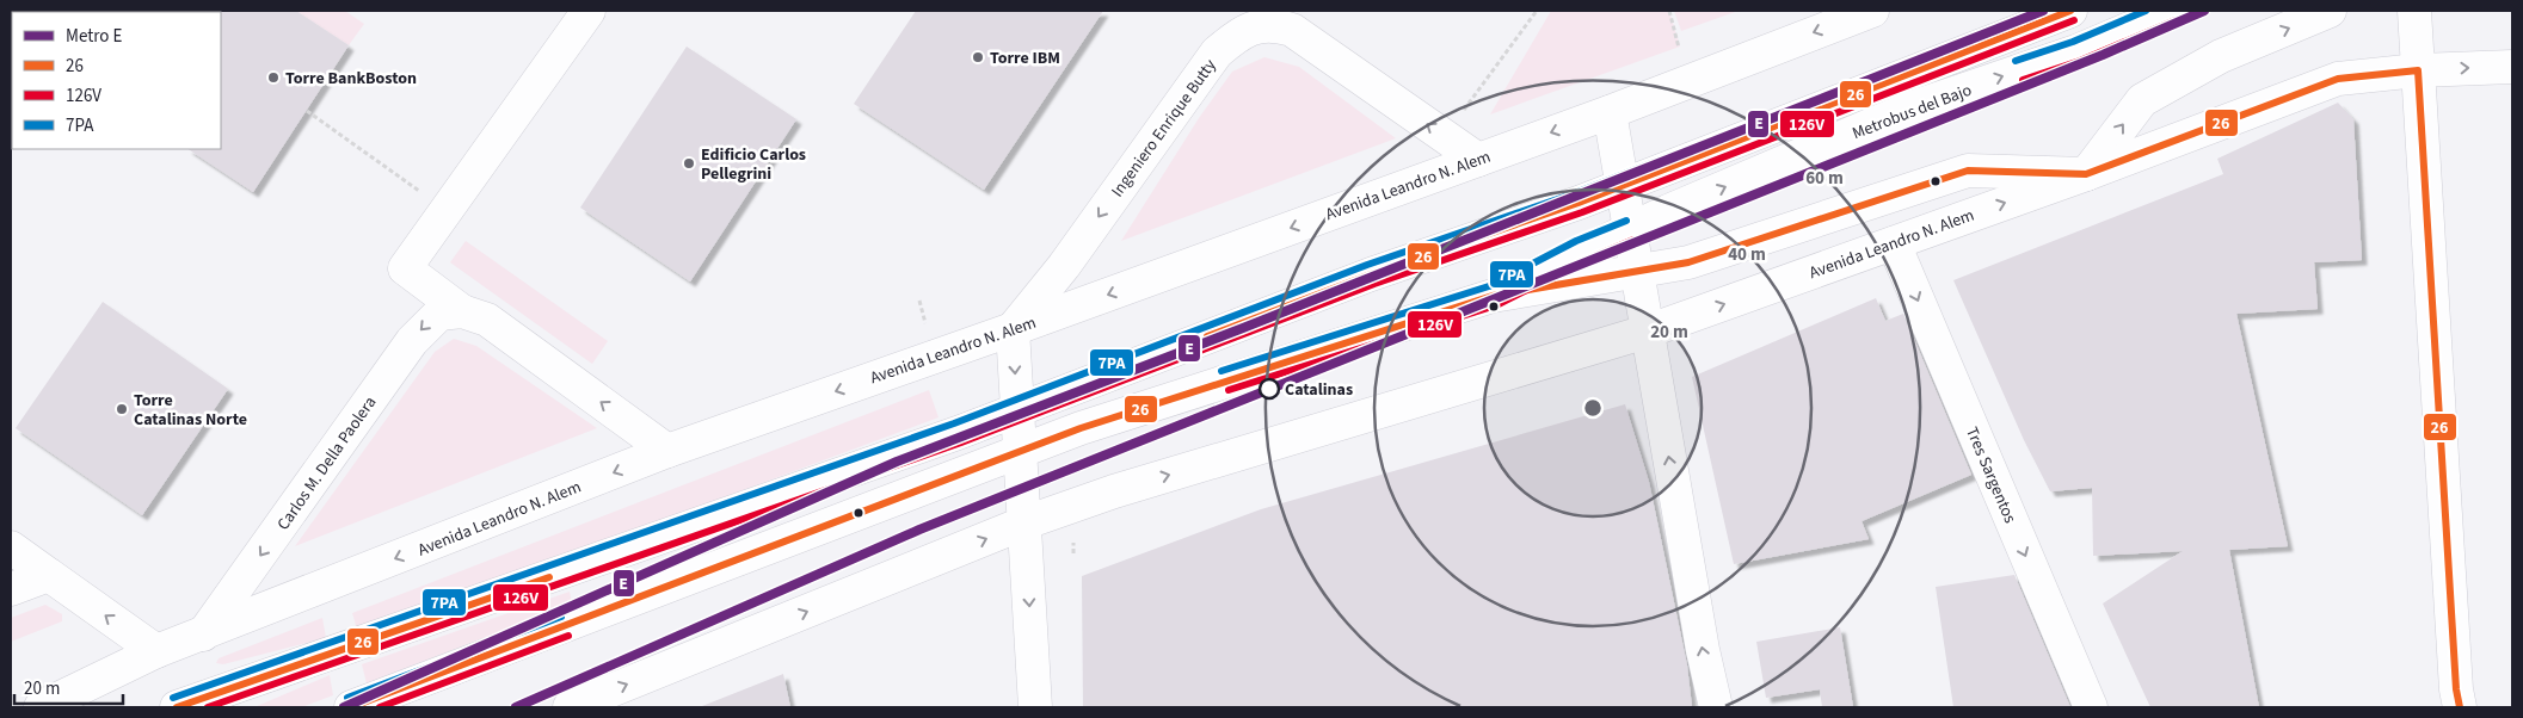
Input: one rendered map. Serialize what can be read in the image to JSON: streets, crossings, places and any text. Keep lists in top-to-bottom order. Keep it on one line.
{"streets":{"main road":["Metrobus del Bajo","Ingeniero Enrique Butty","Avenida Leandro N. Alem","Carlos M. Della Paolera","Tres Sargentos"]},"crossings":[["Metrobus del Bajo","Avenida Leandro N. Alem"],["Ingeniero Enrique Butty","Avenida Leandro N. Alem"],["Avenida Leandro N. Alem","Carlos M. Della Paolera"],["Avenida Leandro N. Alem","Tres Sargentos"]],"one_way":["Carlos M. Della Paolera","Tres Sargentos"],"places":["Torre IBM","Torre BankBoston","Edificio Carlos Pellegrini","Catalinas","Torre Catalinas Norte"],"lines":["metro line E","transit line 26","transit line 7PA","transit line 126V"],"legend":["Metro E","26","126V","7PA"],"scale_bar":"20 m","rings":["60 m","40 m","20 m"]}
